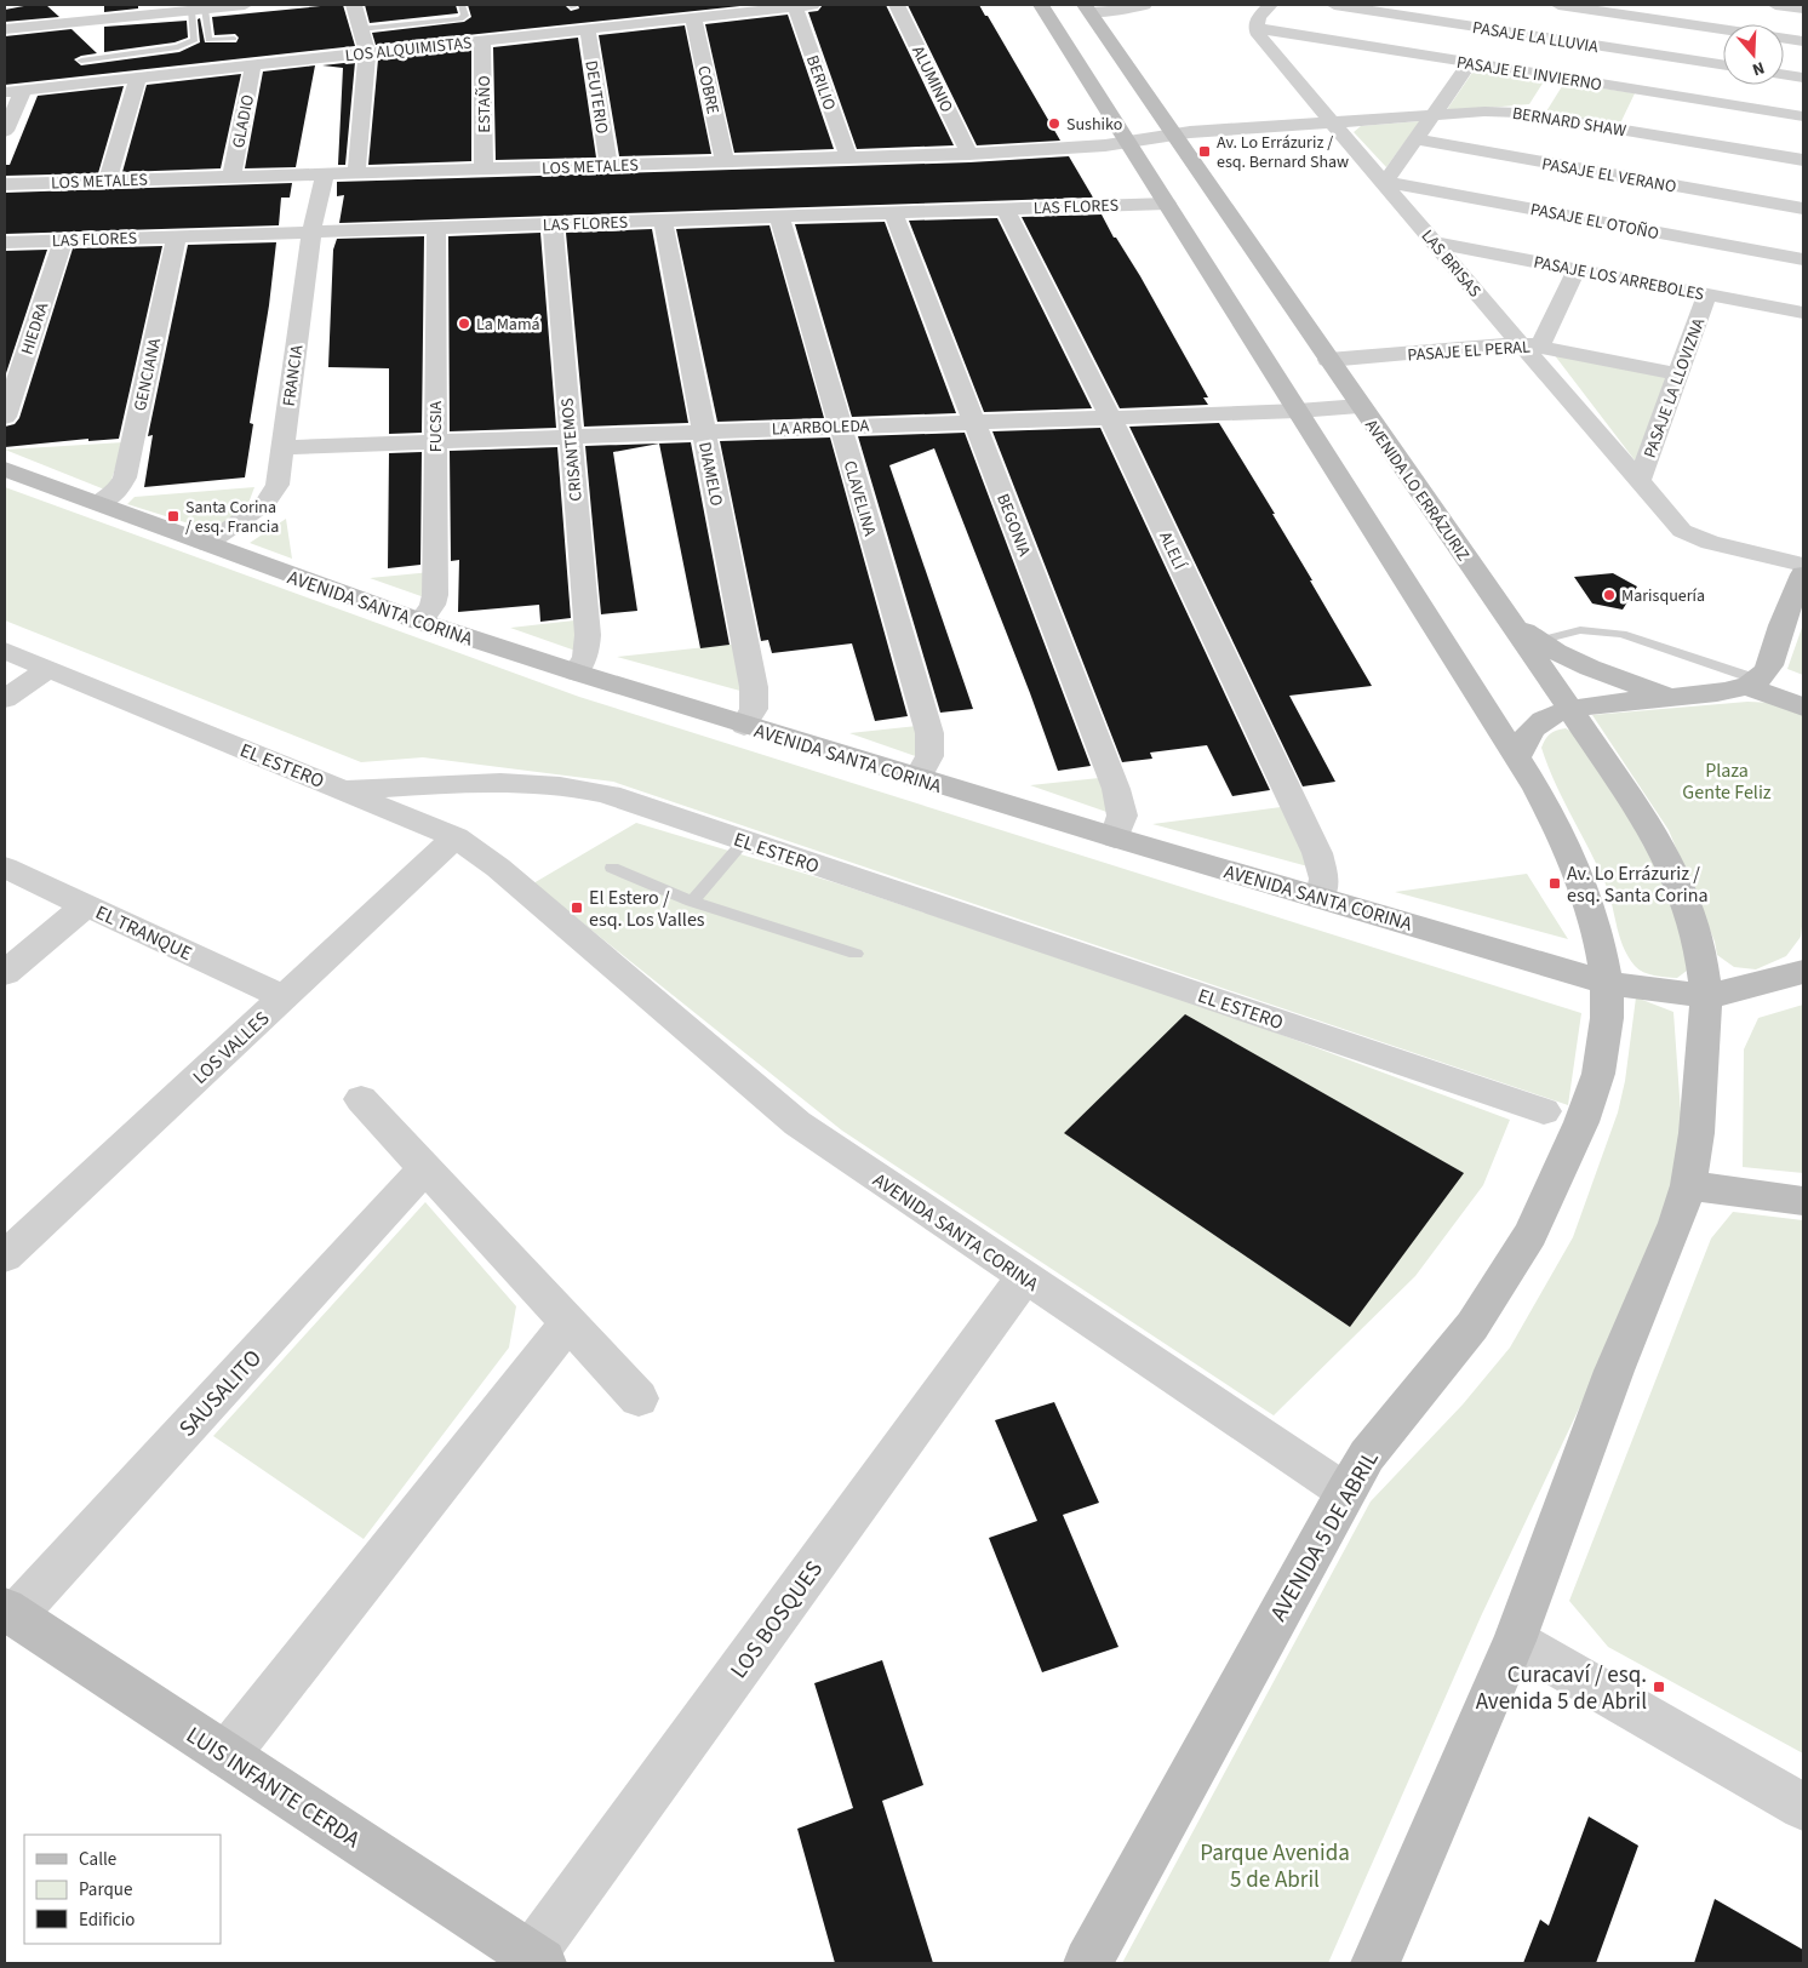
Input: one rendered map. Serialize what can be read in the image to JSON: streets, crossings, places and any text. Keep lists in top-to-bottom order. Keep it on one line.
{"streets":{"main road":["AVENIDA LO ERRÁZURIZ","AVENIDA SANTA CORINA","AVENIDA 5 DE ABRIL","LUIS INFANTE CERDA"],"street":["PASAJE LA LLUVIA","LOS ALQUIMISTAS","PASAJE EL INVIERNO","ALUMINIO","BERILIO","COBRE","DEUTERIO","ESTAÑO","GLADIO","BERNARD SHAW","LOS METALES","PASAJE EL VERANO","LAS FLORES","PASAJE EL OTOÑO","LAS BRISAS","PASAJE LOS ARREBOLES","HIEDRA","PASAJE EL PERAL","GENCIANA","FRANCIA","PASAJE LA LLOVIZNA","FUCSIA","LA ARBOLEDA","CRISANTEMOS","DIAMELO","CLAVELINA","BEGONIA","ALELÍ","EL ESTERO","EL TRANQUE","LOS VALLES","SAUSALITO","LOS BOSQUES"]},"crossings":[["LOS ALQUIMISTAS","BERILIO"],["LOS ALQUIMISTAS","COBRE"],["LOS ALQUIMISTAS","DEUTERIO"],["LOS ALQUIMISTAS","ESTAÑO"],["LOS ALQUIMISTAS","GLADIO"],["PASAJE EL INVIERNO","LAS BRISAS"],["ALUMINIO","LOS METALES"],["BERILIO","LOS METALES"],["COBRE","LOS METALES"],["DEUTERIO","LOS METALES"],["ESTAÑO","LOS METALES"],["GLADIO","LOS METALES"],["BERNARD SHAW","LAS BRISAS"],["LOS METALES","FRANCIA"],["LOS METALES","AVENIDA LO ERRÁZURIZ"],["LAS FLORES","HIEDRA"],["LAS FLORES","GENCIANA"],["LAS FLORES","FRANCIA"],["LAS FLORES","FUCSIA"],["LAS FLORES","CRISANTEMOS"],["LAS FLORES","DIAMELO"],["LAS FLORES","CLAVELINA"],["LAS FLORES","BEGONIA"],["LAS FLORES","ALELÍ"],["PASAJE EL OTOÑO","LAS BRISAS"],["LAS BRISAS","PASAJE LOS ARREBOLES"],["LAS BRISAS","PASAJE EL PERAL"],["LAS BRISAS","PASAJE LA LLOVIZNA"],["PASAJE LOS ARREBOLES","PASAJE LA LLOVIZNA"],["PASAJE EL PERAL","PASAJE LA LLOVIZNA"],["PASAJE EL PERAL","AVENIDA LO ERRÁZURIZ"],["GENCIANA","AVENIDA SANTA CORINA"],["FRANCIA","LA ARBOLEDA"],["FRANCIA","AVENIDA SANTA CORINA"],["FUCSIA","LA ARBOLEDA"],["FUCSIA","AVENIDA SANTA CORINA"],["LA ARBOLEDA","CRISANTEMOS"],["LA ARBOLEDA","DIAMELO"],["LA ARBOLEDA","AVENIDA LO ERRÁZURIZ"],["LA ARBOLEDA","CLAVELINA"],["LA ARBOLEDA","BEGONIA"],["LA ARBOLEDA","ALELÍ"],["CRISANTEMOS","AVENIDA SANTA CORINA"],["DIAMELO","AVENIDA SANTA CORINA"],["AVENIDA LO ERRÁZURIZ","AVENIDA SANTA CORINA"],["CLAVELINA","AVENIDA SANTA CORINA"],["BEGONIA","AVENIDA SANTA CORINA"],["ALELÍ","AVENIDA SANTA CORINA"],["AVENIDA SANTA CORINA","EL ESTERO"],["AVENIDA SANTA CORINA","LOS VALLES"],["AVENIDA SANTA CORINA","AVENIDA 5 DE ABRIL"],["AVENIDA SANTA CORINA","LOS BOSQUES"],["EL TRANQUE","LOS VALLES"],["SAUSALITO","LUIS INFANTE CERDA"],["LOS BOSQUES","LUIS INFANTE CERDA"]],"parks":["Plaza Gente Feliz","Parque Avenida 5 de Abril"],"places":{"other":["Sushiko","La Mamá","Marisquería"],"transit":["Av. Lo Errázuriz / esq. Bernard Shaw","Santa Corina / esq. Francia","Av. Lo Errázuriz / esq. Santa Corina","El Estero / esq. Los Valles","Curacaví / esq. Avenida 5 de Abril"]},"legend":["Calle","Parque","Edificio"],"north":"bottom"}
